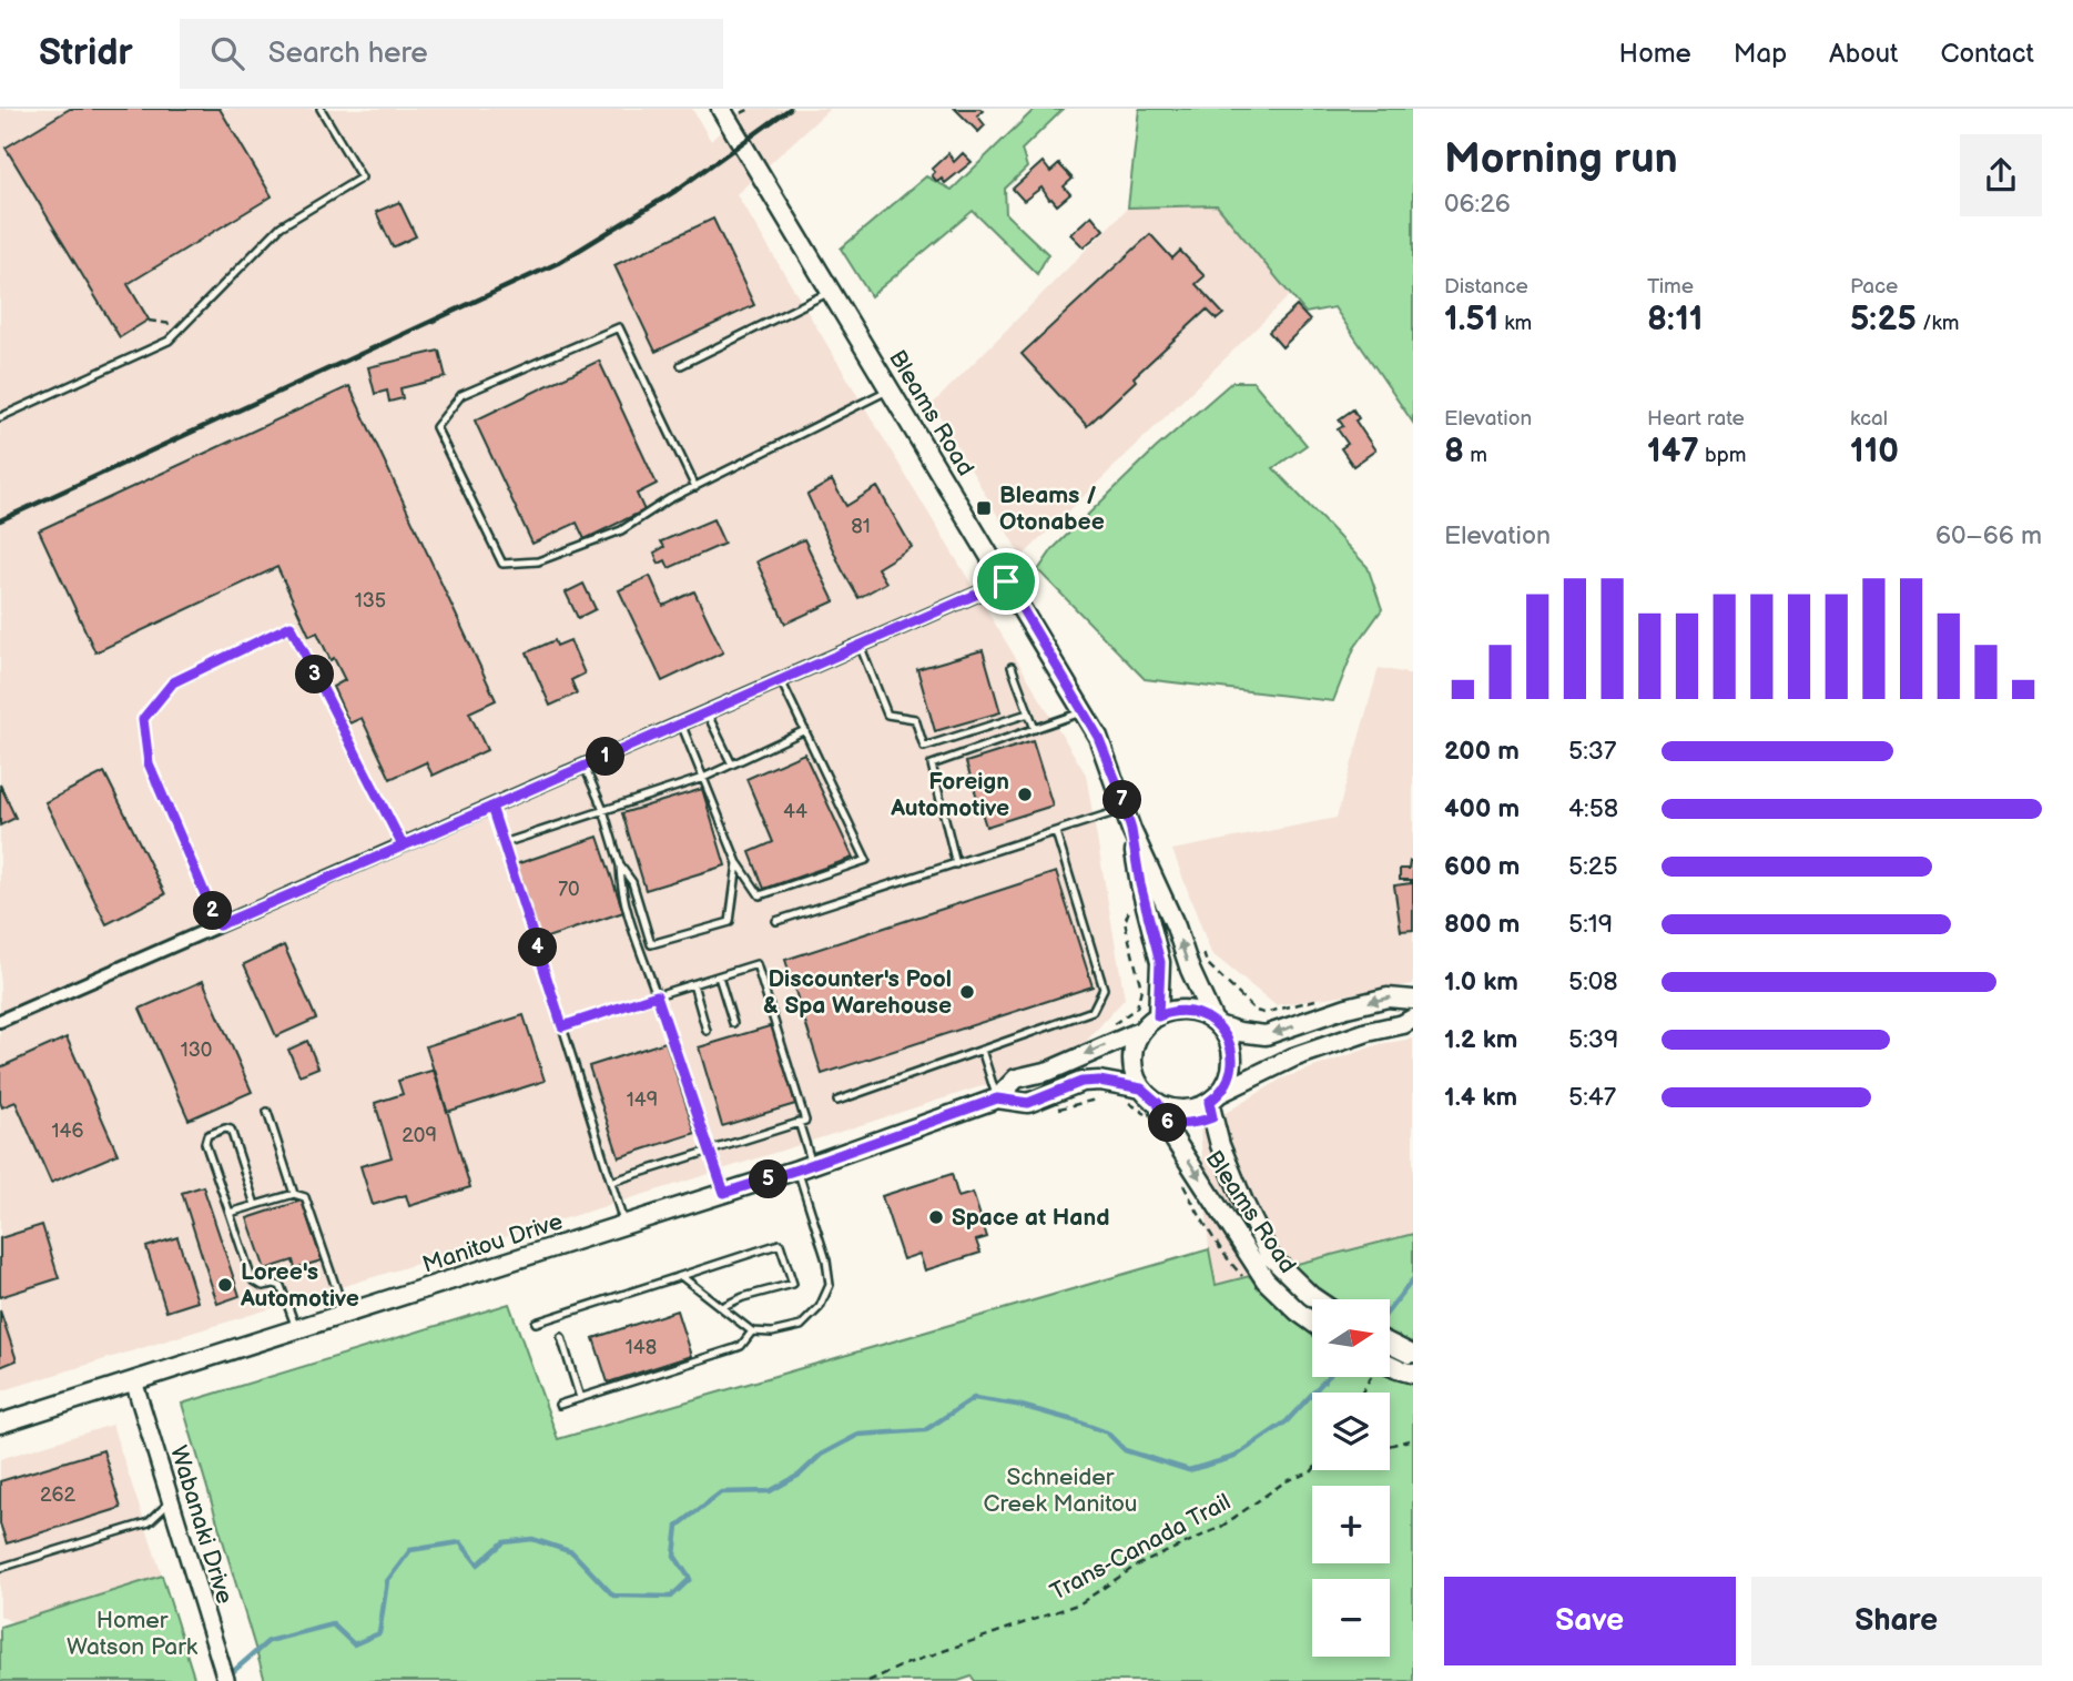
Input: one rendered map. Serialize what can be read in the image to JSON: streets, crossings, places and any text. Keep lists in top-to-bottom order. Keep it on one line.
{"streets":{"main road":["Bleams Road","Manitou Drive"],"street":["Wabanaki Drive"],"path":["Trans-Canada Trail"]},"crossings":[["Bleams Road","Manitou Drive"],["Manitou Drive","Wabanaki Drive"]],"parks":["Schneider Creek Manitou","Homer Watson Park"],"places":{"transit":["Bleams / Otonabee"],"other":["Foreign Automotive","Discounter's Pool & Spa Warehouse","Space at Hand","Loree's Automotive"]},"house_numbers":["81","135","44","70","130","149","146","209","148","262"],"north":"right","page":{"header":"Stridr","search":"Search here","nav":["Home","Map","About","Contact"],"heading":["Morning run","06:26"],"stats":[["Distance","1.51 km"],["Time","8:11"],["Pace","5:25 /km"],["Elevation","8 m"],["Heart rate","147 bpm"],["kcal","110"]],"chart":["Elevation","60–66 m"],"pins":["3","1","7","2","4","6","5"],"list":[{"name":"200 m","note":"5:37"},{"name":"400 m","note":"4:58"},{"name":"600 m","note":"5:25"},{"name":"800 m","note":"5:19"},{"name":"1.0 km","note":"5:08"},{"name":"1.2 km","note":"5:39"},{"name":"1.4 km","note":"5:47"}],"map_buttons":["+","−"],"buttons":["Save","Share"]}}
